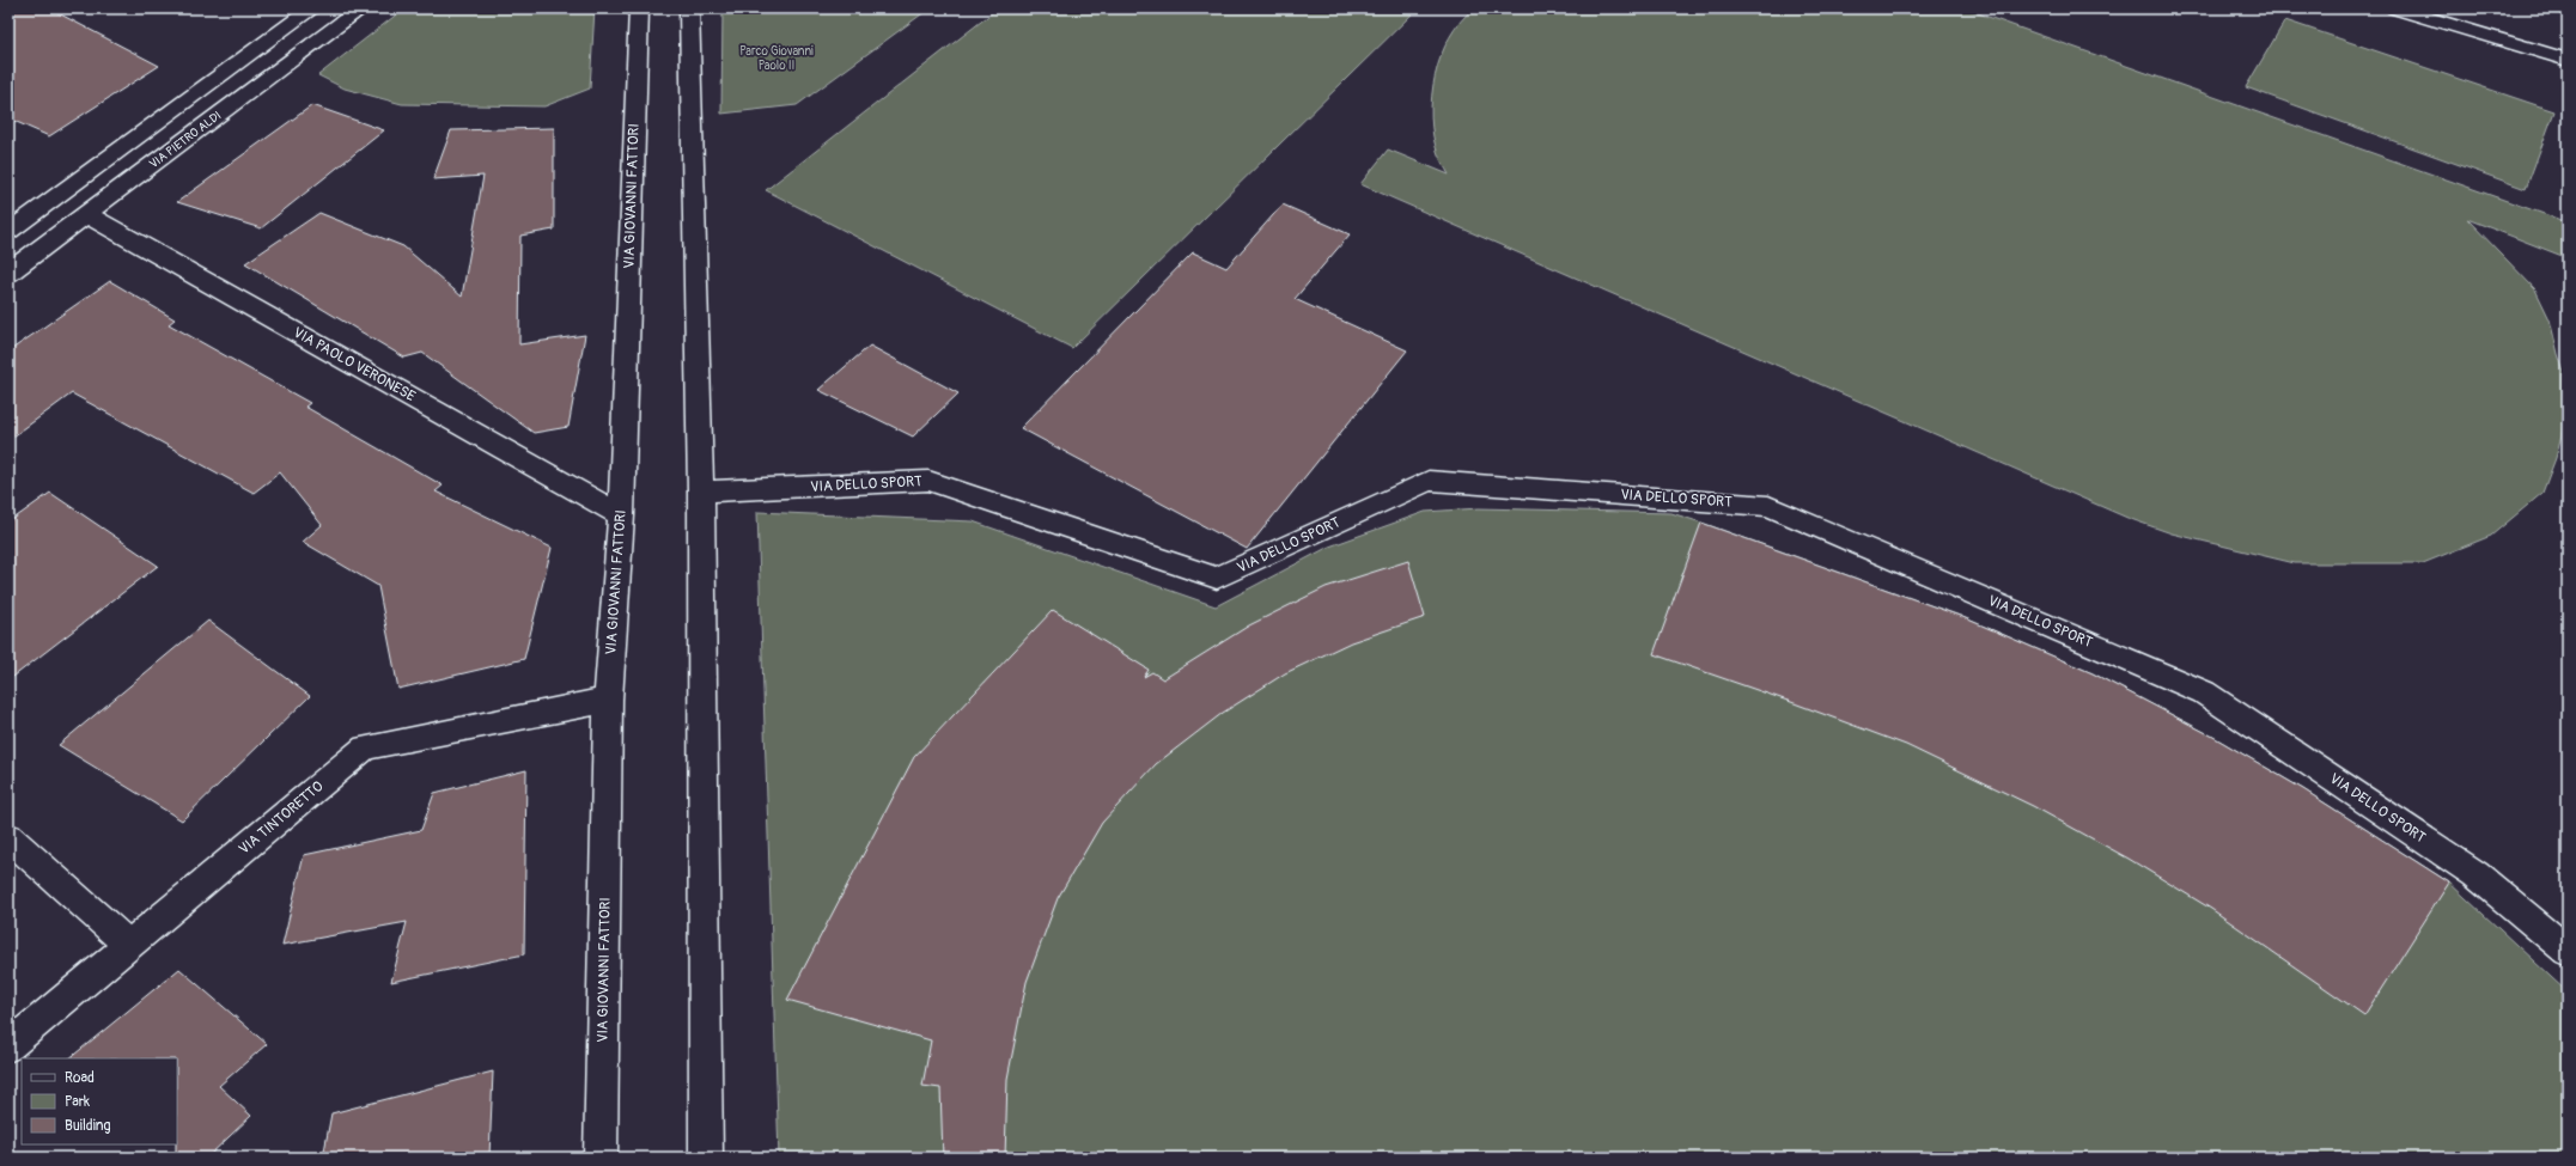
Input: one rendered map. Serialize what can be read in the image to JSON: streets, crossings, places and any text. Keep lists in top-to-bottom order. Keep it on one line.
{"streets":{"street":["VIA PIETRO ALDI","VIA GIOVANNI FATTORI","VIA PAOLO VERONESE","VIA DELLO SPORT","VIA TINTORETTO"]},"crossings":[["VIA PIETRO ALDI","VIA PAOLO VERONESE"],["VIA GIOVANNI FATTORI","VIA PAOLO VERONESE"],["VIA GIOVANNI FATTORI","VIA TINTORETTO"]],"parks":["Parco Giovanni Paolo II"],"legend":["Road","Park","Building"]}
